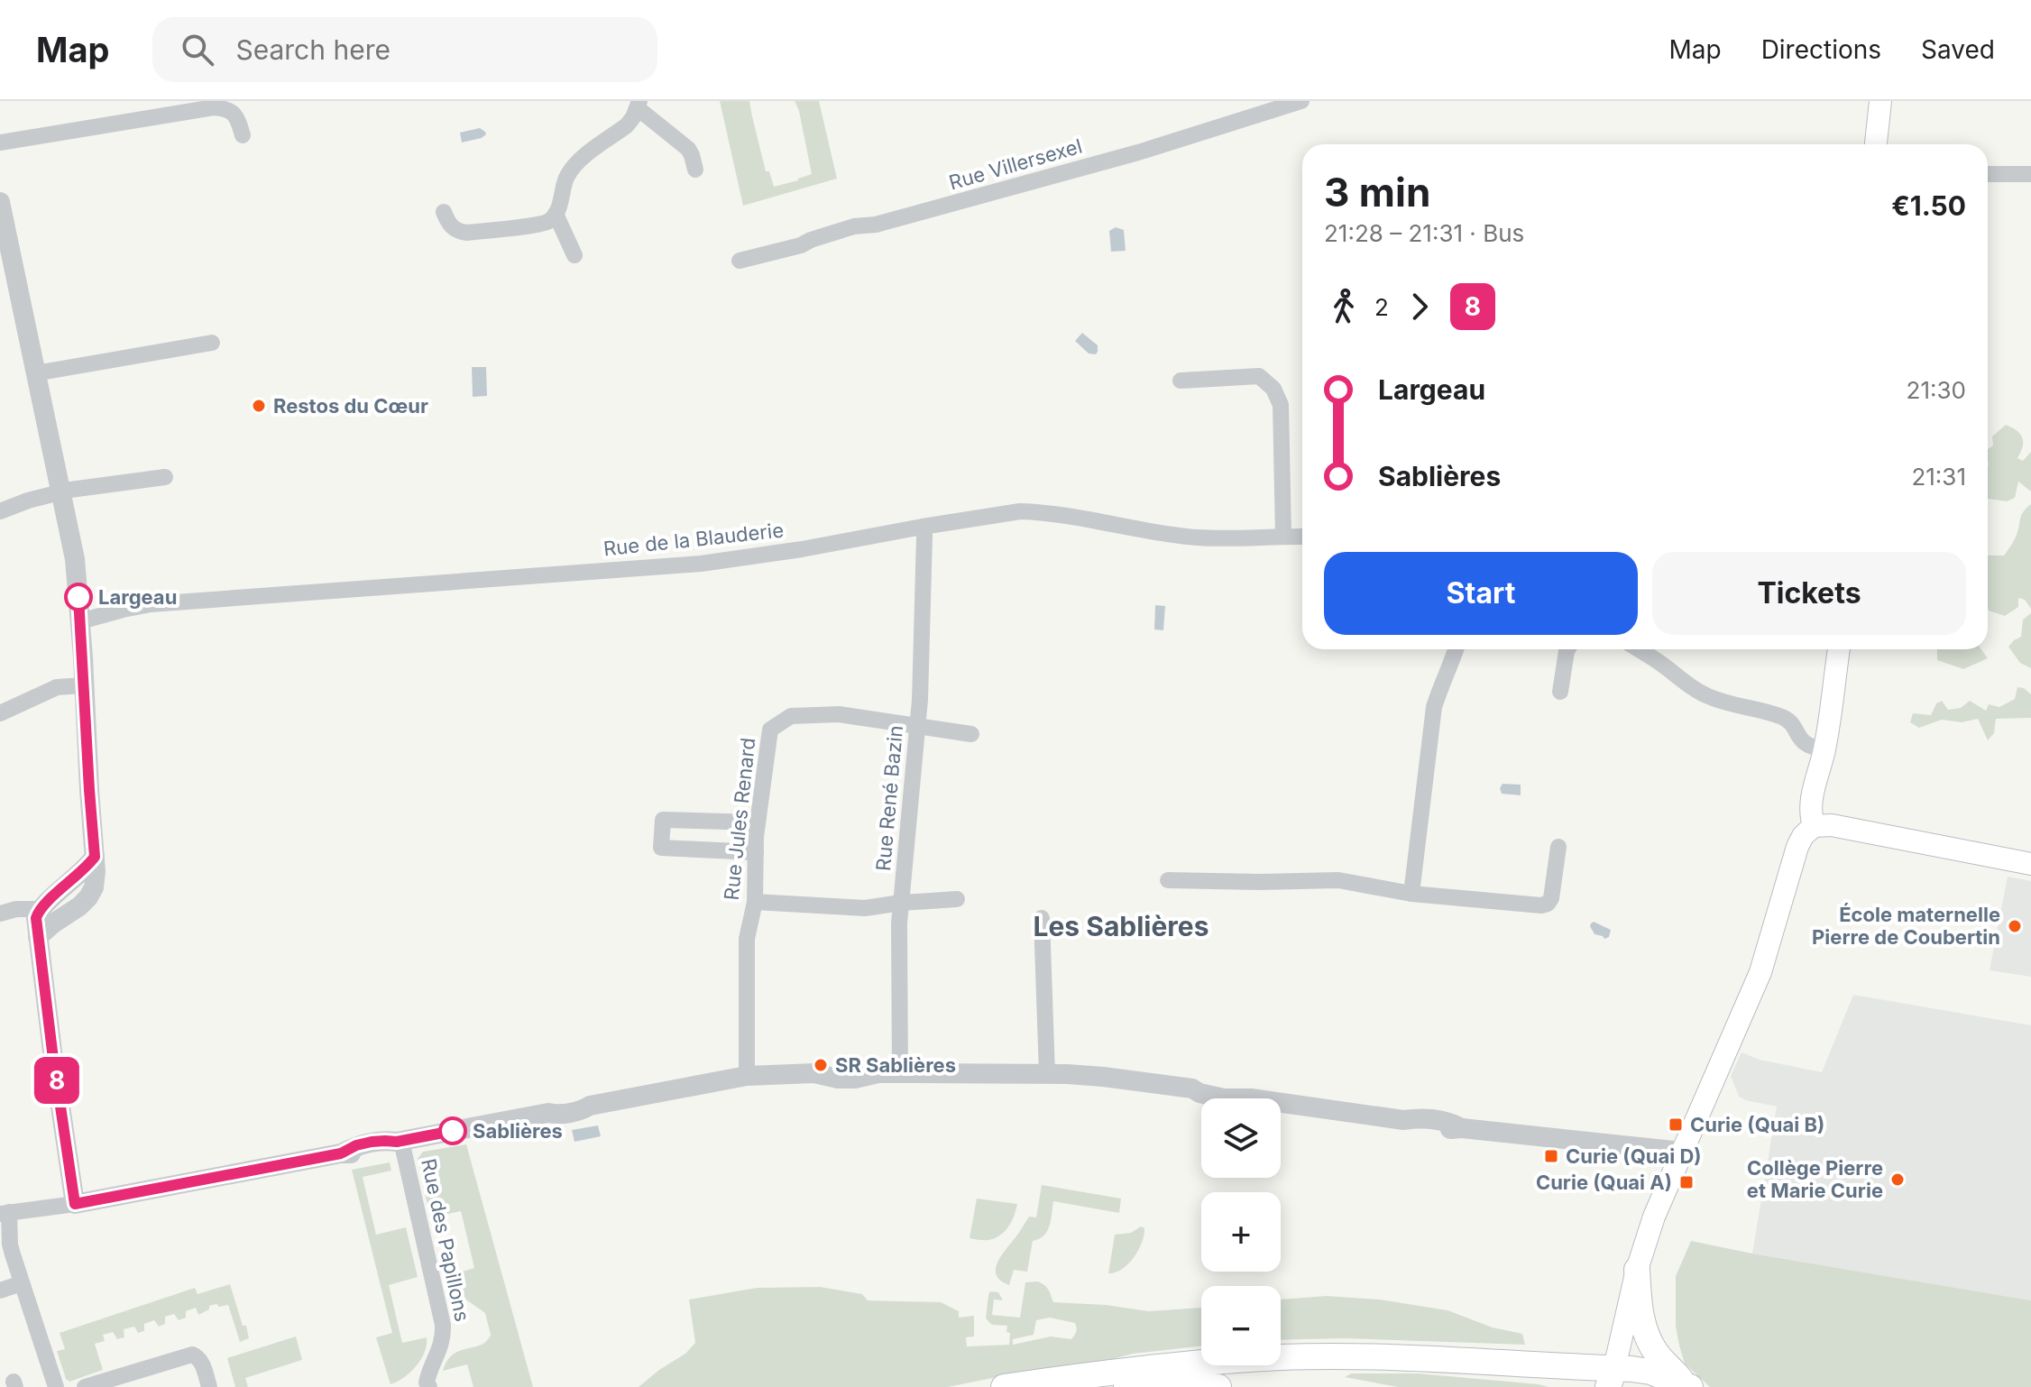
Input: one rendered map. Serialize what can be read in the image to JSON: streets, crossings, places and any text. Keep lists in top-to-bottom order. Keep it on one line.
{"streets":{"street":["Rue Villersexel","Rue de la Blauderie","Rue René Bazin","Rue Jules Renard","Rue des Papillons"]},"crossings":[["Rue de la Blauderie","Rue René Bazin"],["Rue René Bazin","Rue Jules Renard"]],"districts":["Les Sablières"],"places":{"other":["Restos du Cœur","Largeau","École maternelle Pierre de Coubertin","SR Sablières","Sablières","Collège Pierre et Marie Curie"],"transit":["Curie (Quai B)","Curie (Quai D)","Curie (Quai A)"]},"lines":["bus line 8"],"page":{"header":"Map","search":"Search here","nav":["Map","Directions","Saved"],"on_map":"8","heading":["3 min","21:28 – 21:31 · Bus","€1.50"],"legs":["2","8"],"list":[{"name":"Largeau","value":"21:30"},{"name":"Sablières","value":"21:31"}],"buttons":["Start","Tickets"],"map_buttons":["+","−"]}}
